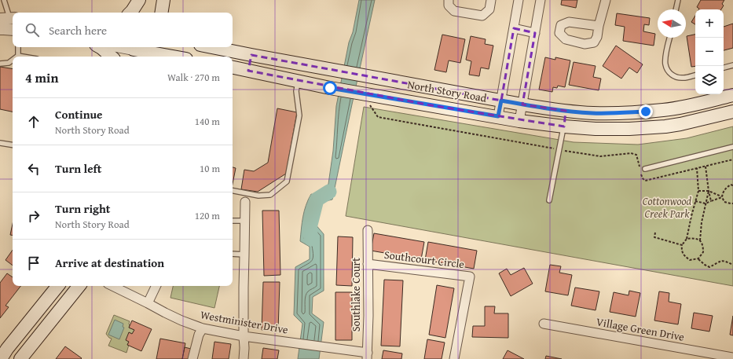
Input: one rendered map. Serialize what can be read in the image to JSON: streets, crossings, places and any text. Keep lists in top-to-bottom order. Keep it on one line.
{"streets":{"main road":["North Story Road"],"street":["Southcourt Circle","Southlake Court","Westminister Drive","Village Green Drive"]},"crossings":[["Southcourt Circle","Southlake Court"],["Southlake Court","Westminister Drive"]],"parks":["Cottonwood Creek Park"],"north":"left","page":{"map_buttons":["+","−"],"search":"Search here","heading":["4 min","Walk · 270 m"],"list":[["Continue","North Story Road","140 m"],["Turn left","10 m"],["Turn right","North Story Road","120 m"],"Arrive at destination"]}}
